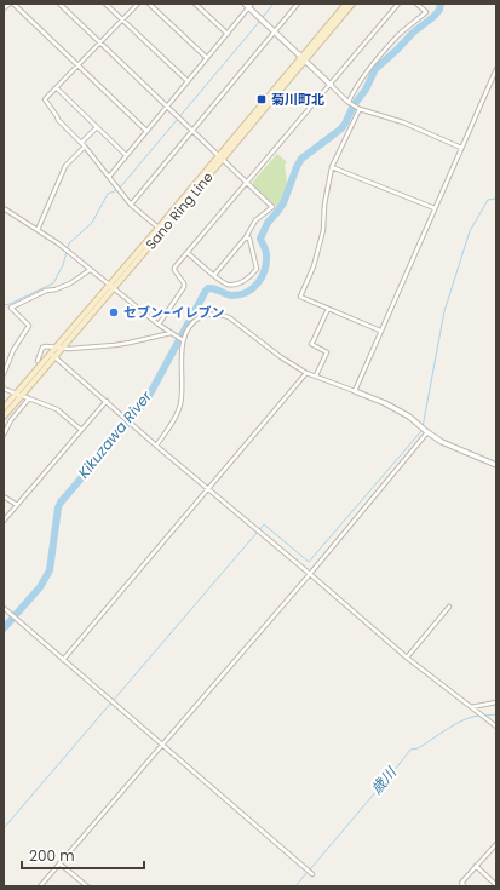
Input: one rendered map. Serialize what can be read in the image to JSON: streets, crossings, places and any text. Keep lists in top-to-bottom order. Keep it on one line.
{"streets":{"main road":["Sano Ring Line"]},"water":["Kikuzawa River","歳川"],"places":{"transit":["菊川町北"],"other":["セブン-イレブン"]},"scale_bar":"200 m"}
